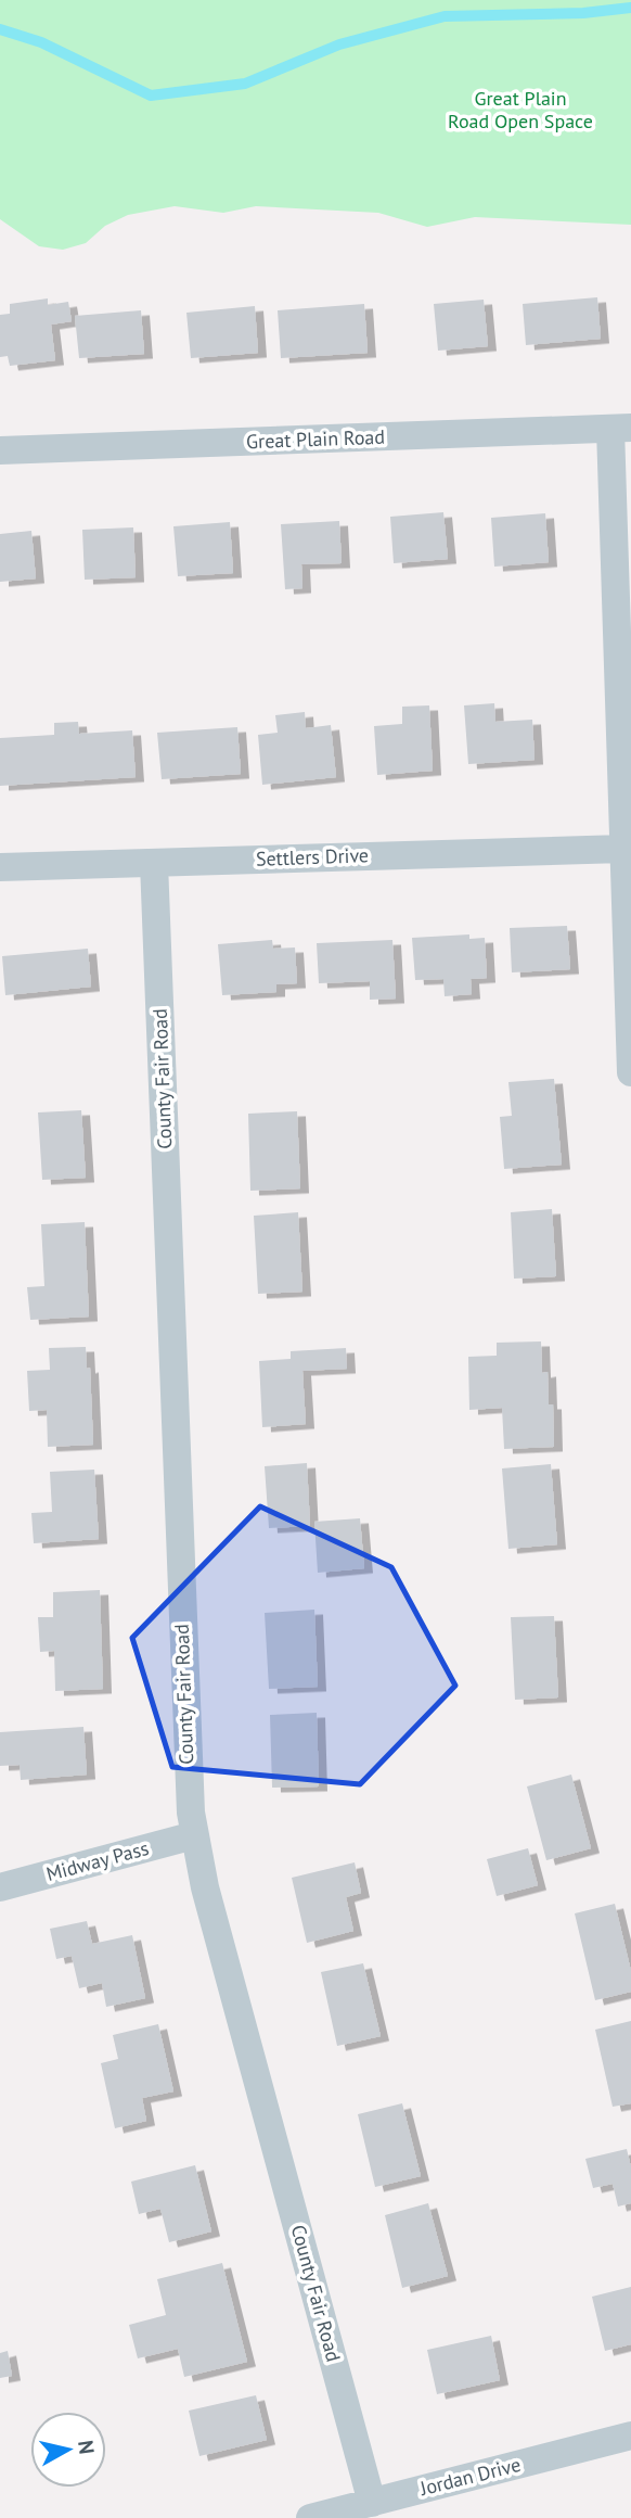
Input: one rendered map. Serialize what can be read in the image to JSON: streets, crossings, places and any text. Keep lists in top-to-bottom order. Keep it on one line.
{"streets":{"street":["Great Plain Road","Settlers Drive","County Fair Road","Midway Pass","Jordan Drive"]},"crossings":[["Settlers Drive","County Fair Road"],["County Fair Road","Midway Pass"],["County Fair Road","Jordan Drive"]],"parks":["Great Plain Road Open Space"],"north":"right"}
